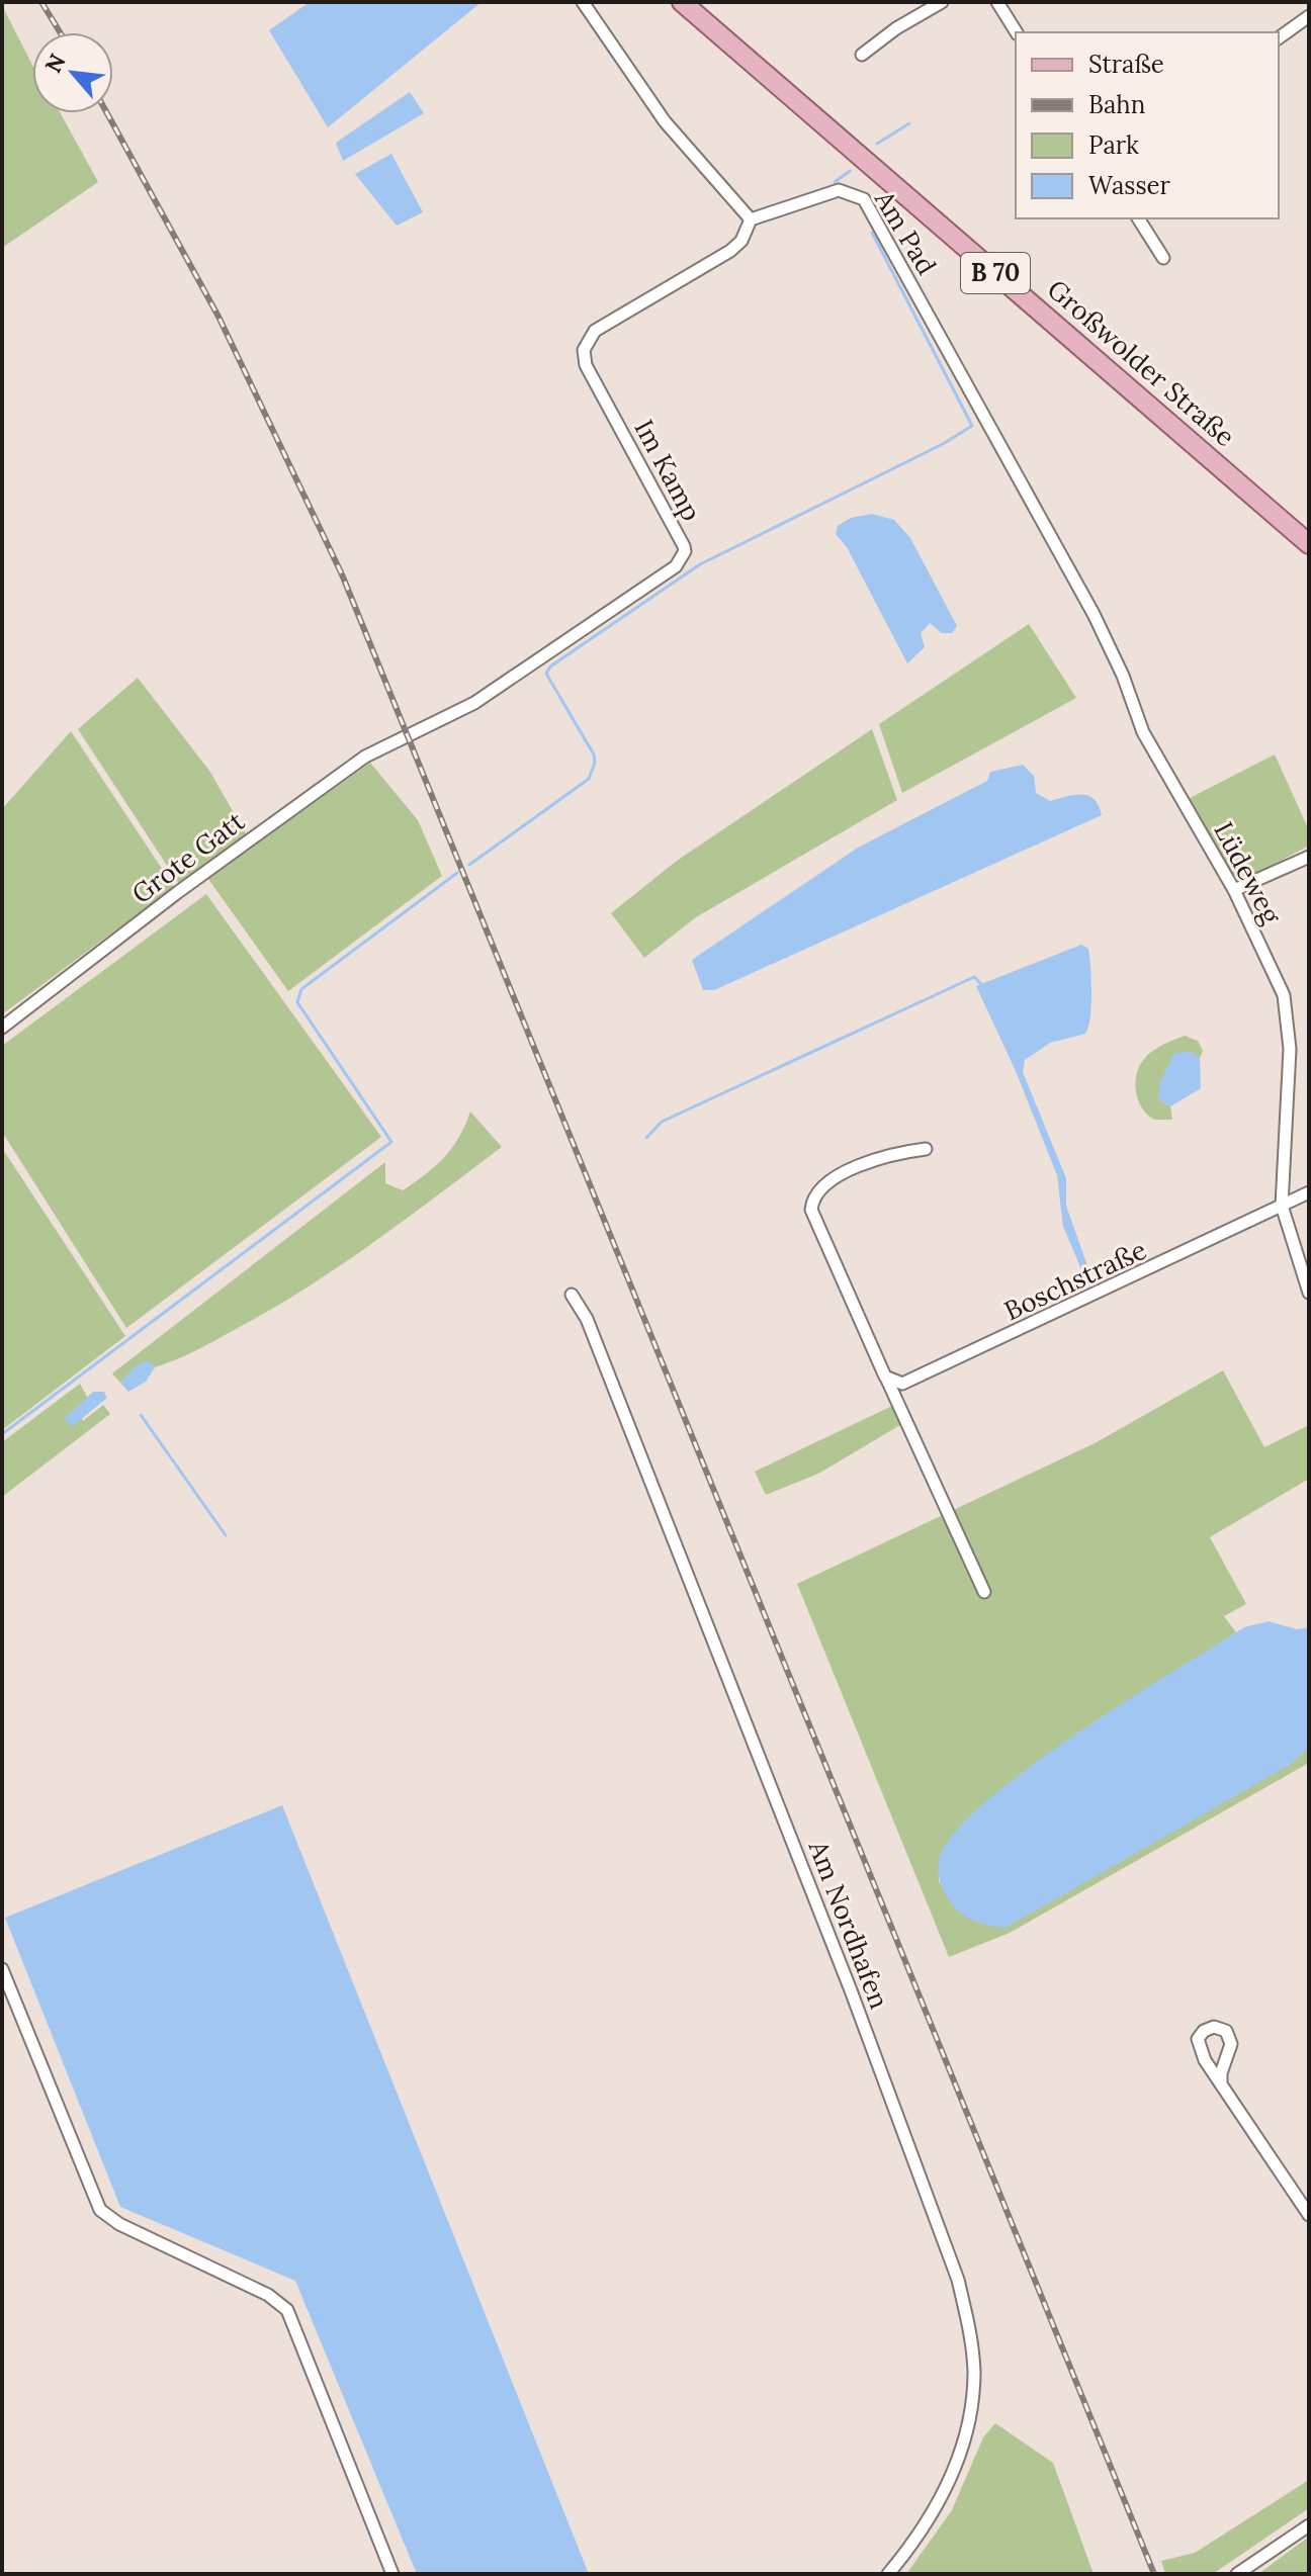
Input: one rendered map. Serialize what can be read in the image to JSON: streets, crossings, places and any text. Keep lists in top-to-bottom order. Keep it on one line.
{"streets":{"main road":["B 70","Großwolder Straße"],"street":["Am Pad","Im Kamp","Grote Gatt","Lüdeweg","Boschstraße","Am Nordhafen"]},"crossings":[["Am Pad","Im Kamp"],["Am Pad","Lüdeweg"],["Im Kamp","Grote Gatt"],["Lüdeweg","Boschstraße"]],"legend":["Straße","Bahn","Park","Wasser"],"north":"top left"}
